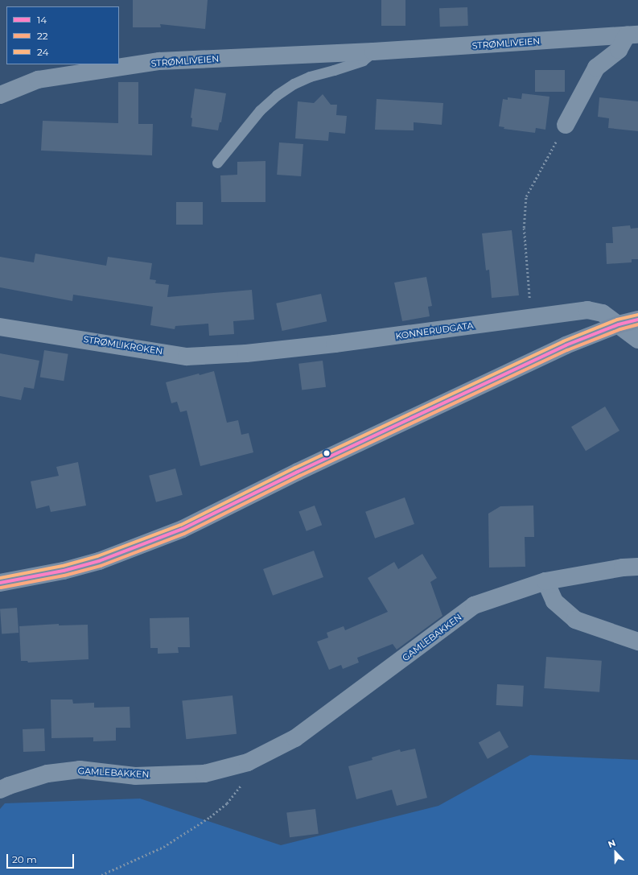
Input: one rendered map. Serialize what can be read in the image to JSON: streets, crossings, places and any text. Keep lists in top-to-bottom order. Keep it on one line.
{"streets":{"street":["STRØMLIVEIEN","KONNERUDGATA","STRØMLIKROKEN","GAMLEBAKKEN"]},"crossings":[["KONNERUDGATA","STRØMLIKROKEN"]],"lines":["transit line 24","transit line 14","transit line 22"],"legend":["14","22","24"],"scale_bar":"20 m","north":"top"}
